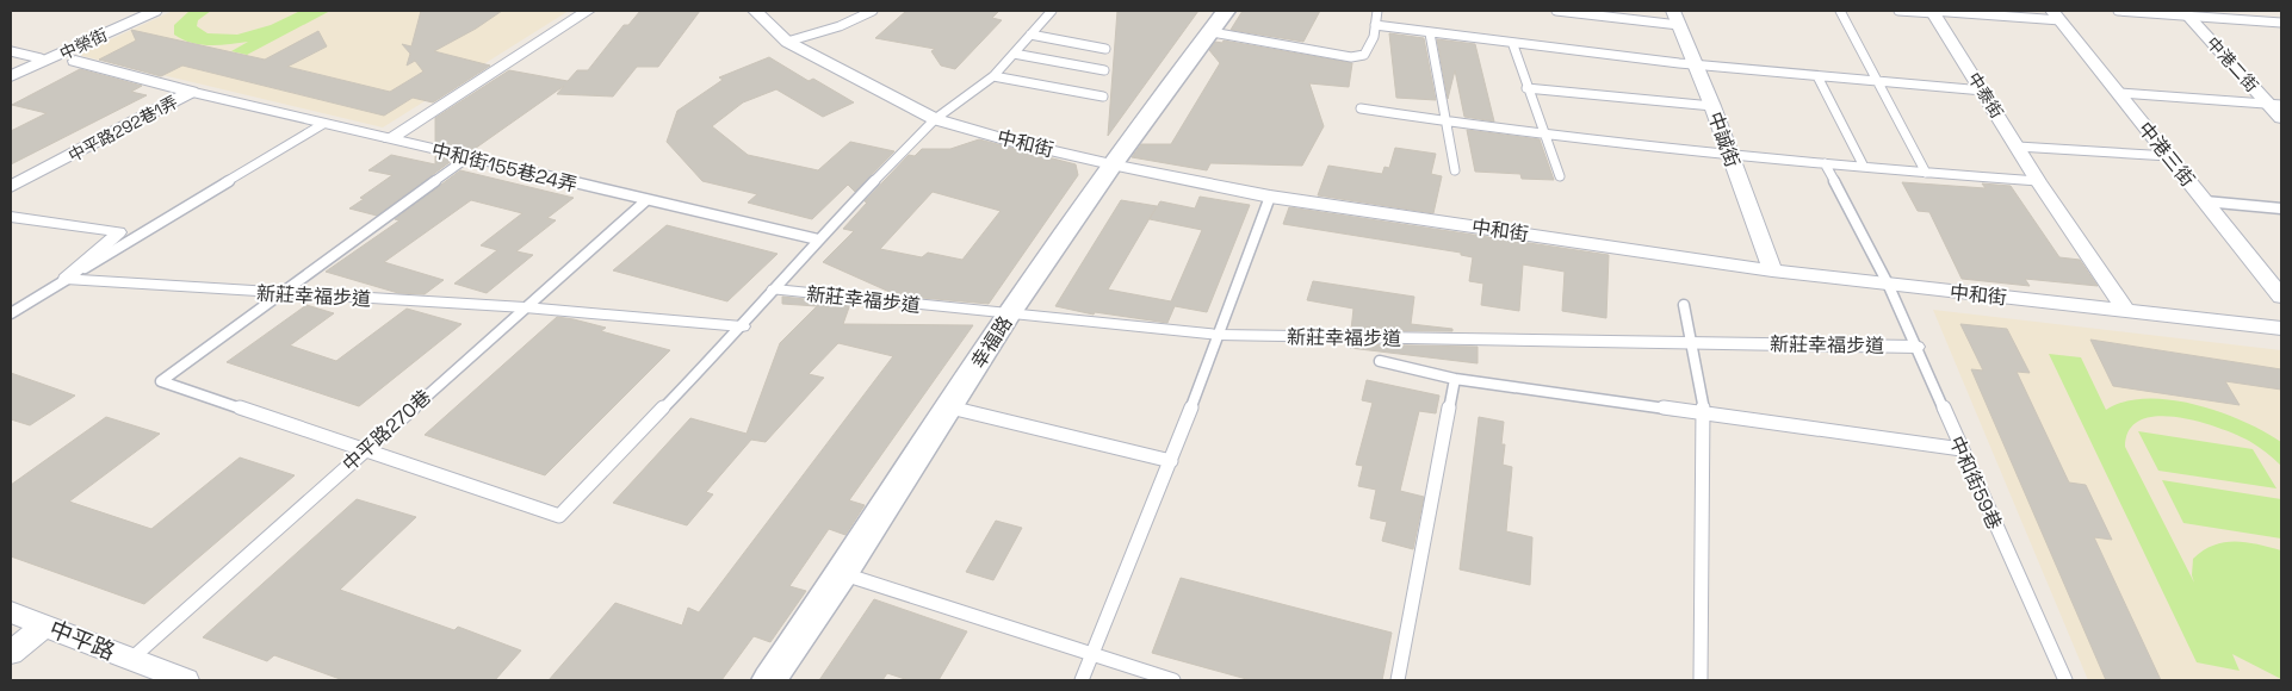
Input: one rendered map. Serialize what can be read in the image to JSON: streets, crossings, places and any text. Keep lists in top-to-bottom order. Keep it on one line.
{"streets":{"street":["中榮街","中港二街","中泰街","中平路292巷1弄","中誠街","中和街","中港三街","新莊幸福步道","幸福路","中平路"],"lane":["中和街155巷24弄","中平路270巷","中和街59巷"]},"crossings":[["中泰街","中和街"],["中平路292巷1弄","中和街155巷24弄"],["中誠街","中和街"],["中和街","幸福路"],["中和街","中和街59巷"],["中和街155巷24弄","中平路270巷"],["新莊幸福步道","幸福路"],["新莊幸福步道","中平路270巷"],["新莊幸福步道","中和街59巷"],["中平路270巷","中平路"]]}
